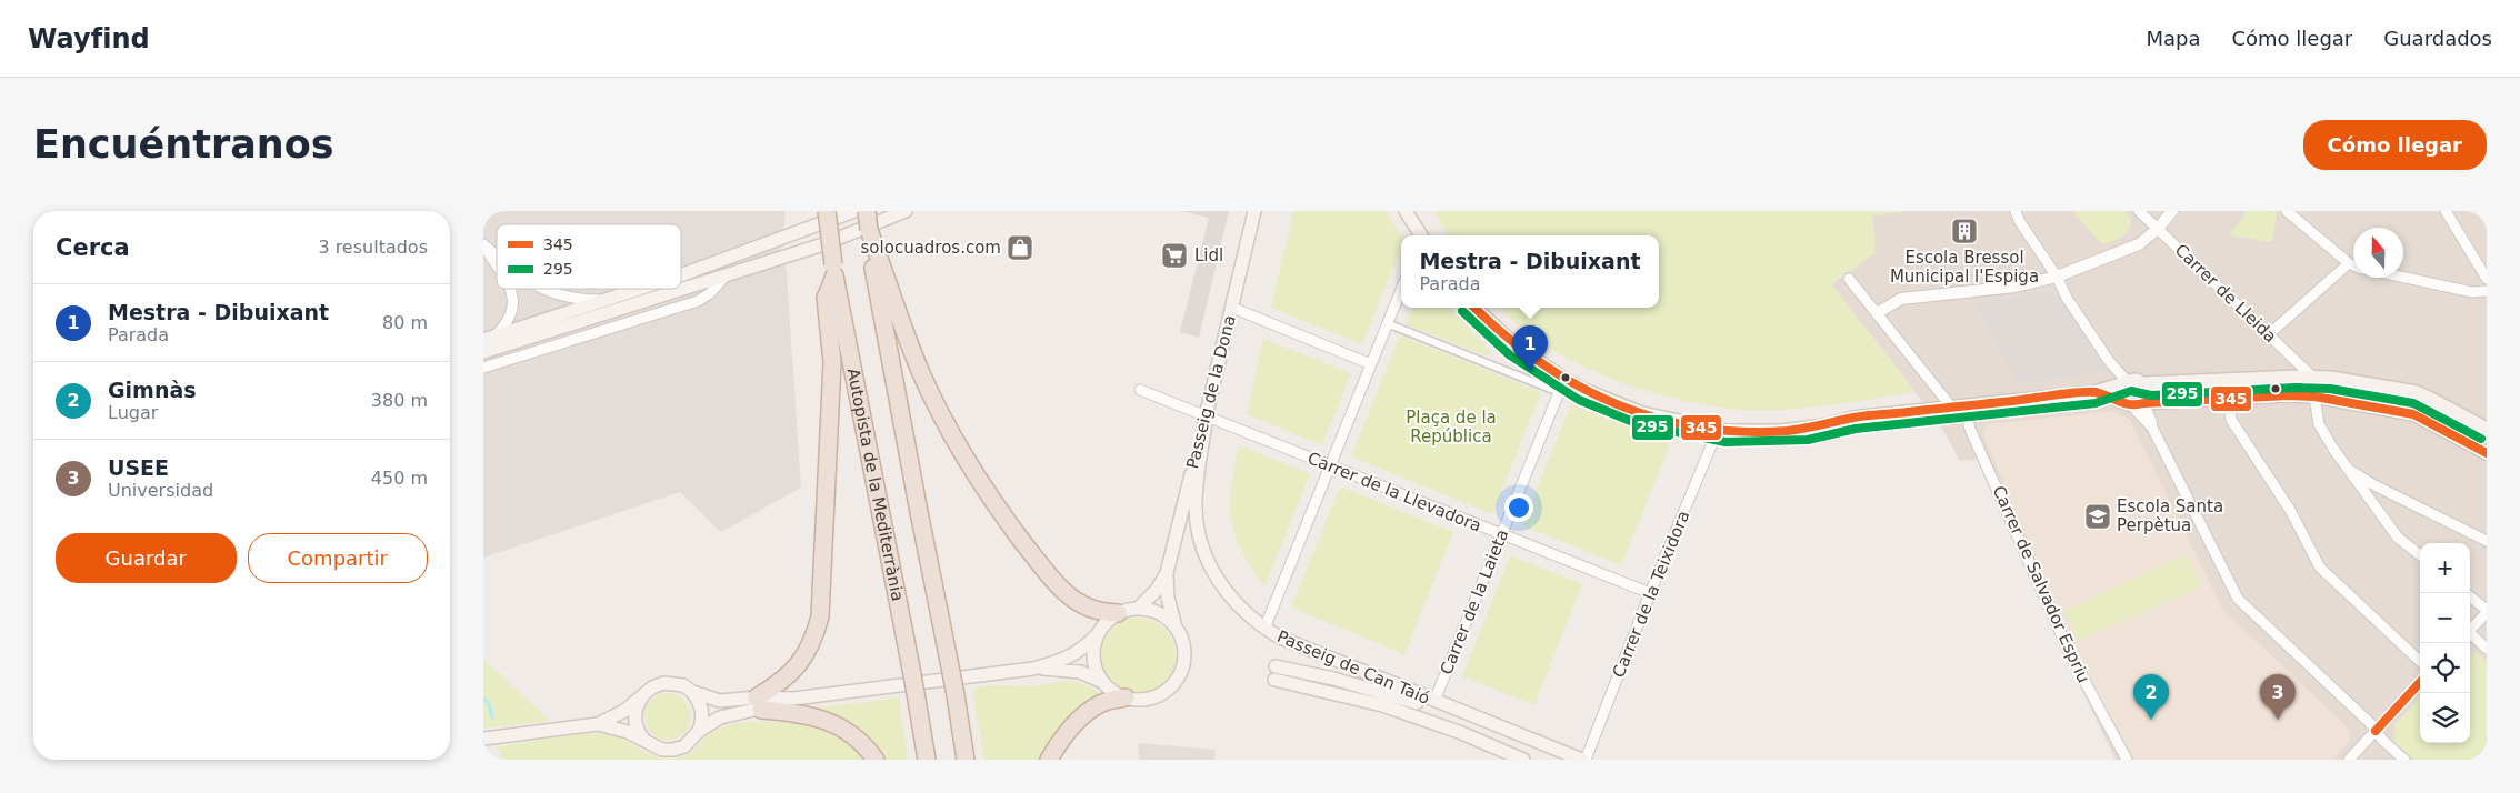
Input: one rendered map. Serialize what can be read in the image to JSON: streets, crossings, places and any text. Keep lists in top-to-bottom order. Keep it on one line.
{"streets":{"highway":["Autopista de la Mediterrània"],"main road":["Passeig de la Dona","Passeig de Can Taió"],"street":["Carrer de Lleida","Carrer de la Llevadora","Carrer de Salvador Espriu","Carrer de la Teixidora","Carrer de la Laieta"]},"crossings":[["Passeig de la Dona","Carrer de la Llevadora"],["Passeig de la Dona","Passeig de Can Taió"],["Carrer de la Llevadora","Carrer de la Teixidora"],["Carrer de la Llevadora","Carrer de la Laieta"],["Carrer de la Llevadora","Passeig de Can Taió"],["Carrer de la Teixidora","Passeig de Can Taió"],["Carrer de la Laieta","Passeig de Can Taió"]],"parks":["Plaça de la República"],"places":{"building":["Escola Bressol Municipal l'Espiga"],"shop":["solocuadros.com"],"supermarket":["Lidl"],"school or university":["Escola Santa Perpètua"]},"lines":["transit line 345","transit line 295"],"legend":["345","295"],"north":"top","page":{"header":"Wayfind","nav":["Mapa","Cómo llegar","Guardados"],"buttons":["Cómo llegar",["Guardar","Compartir"]],"title":"Encuéntranos","heading":["Cerca","3 resultados"],"popup":["Mestra - Dibuixant","Parada"],"list":[{"mark":"1","name":"Mestra - Dibuixant","note":"Parada","value":"80 m"},{"mark":"2","name":"Gimnàs","note":"Lugar","value":"380 m"},{"mark":"3","name":"USEE","note":"Universidad","value":"450 m"}],"pins":["1","2","3"],"map_buttons":["+","−"]}}
